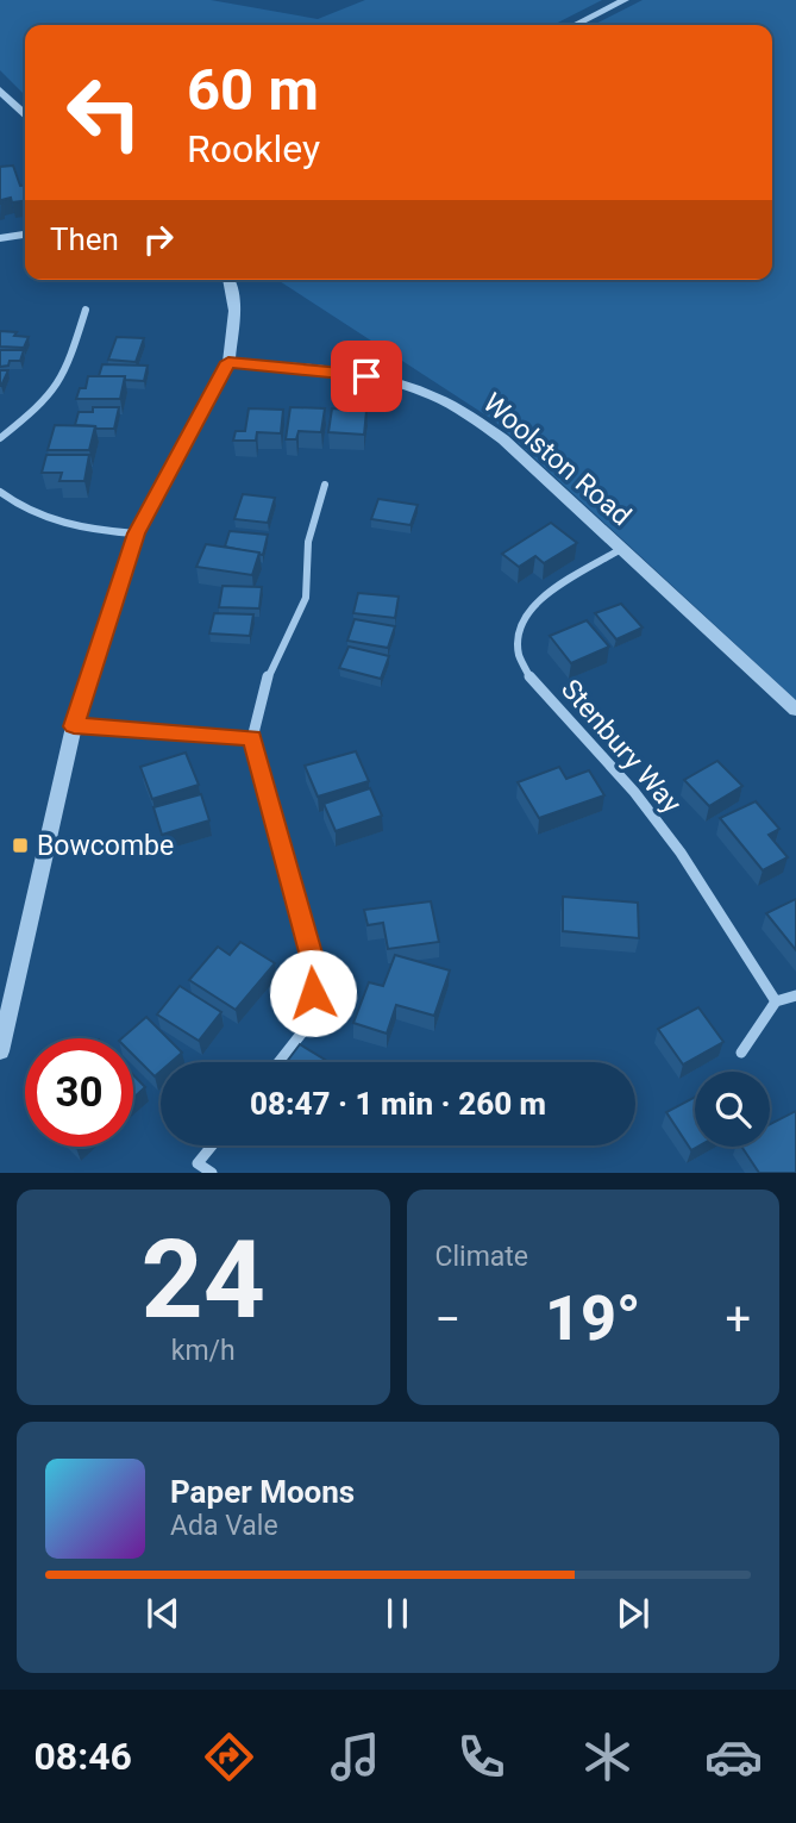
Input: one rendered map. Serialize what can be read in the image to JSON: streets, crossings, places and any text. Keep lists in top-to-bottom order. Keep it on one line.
{"streets":{"street":["Woolston Road","Stenbury Way"]},"crossings":[["Woolston Road","Stenbury Way"]],"places":{"transit":["Bowcombe"]},"page":{"turn":["60 m","Rookley"],"then":"Then","limit":"30","trip":"08:47 · 1 min · 260 m","tile":[["24","km/h"],"Climate"],"heat":["−","19°","+"],"song":["Paper Moons","Ada Vale"],"tabs":"08:46"}}
